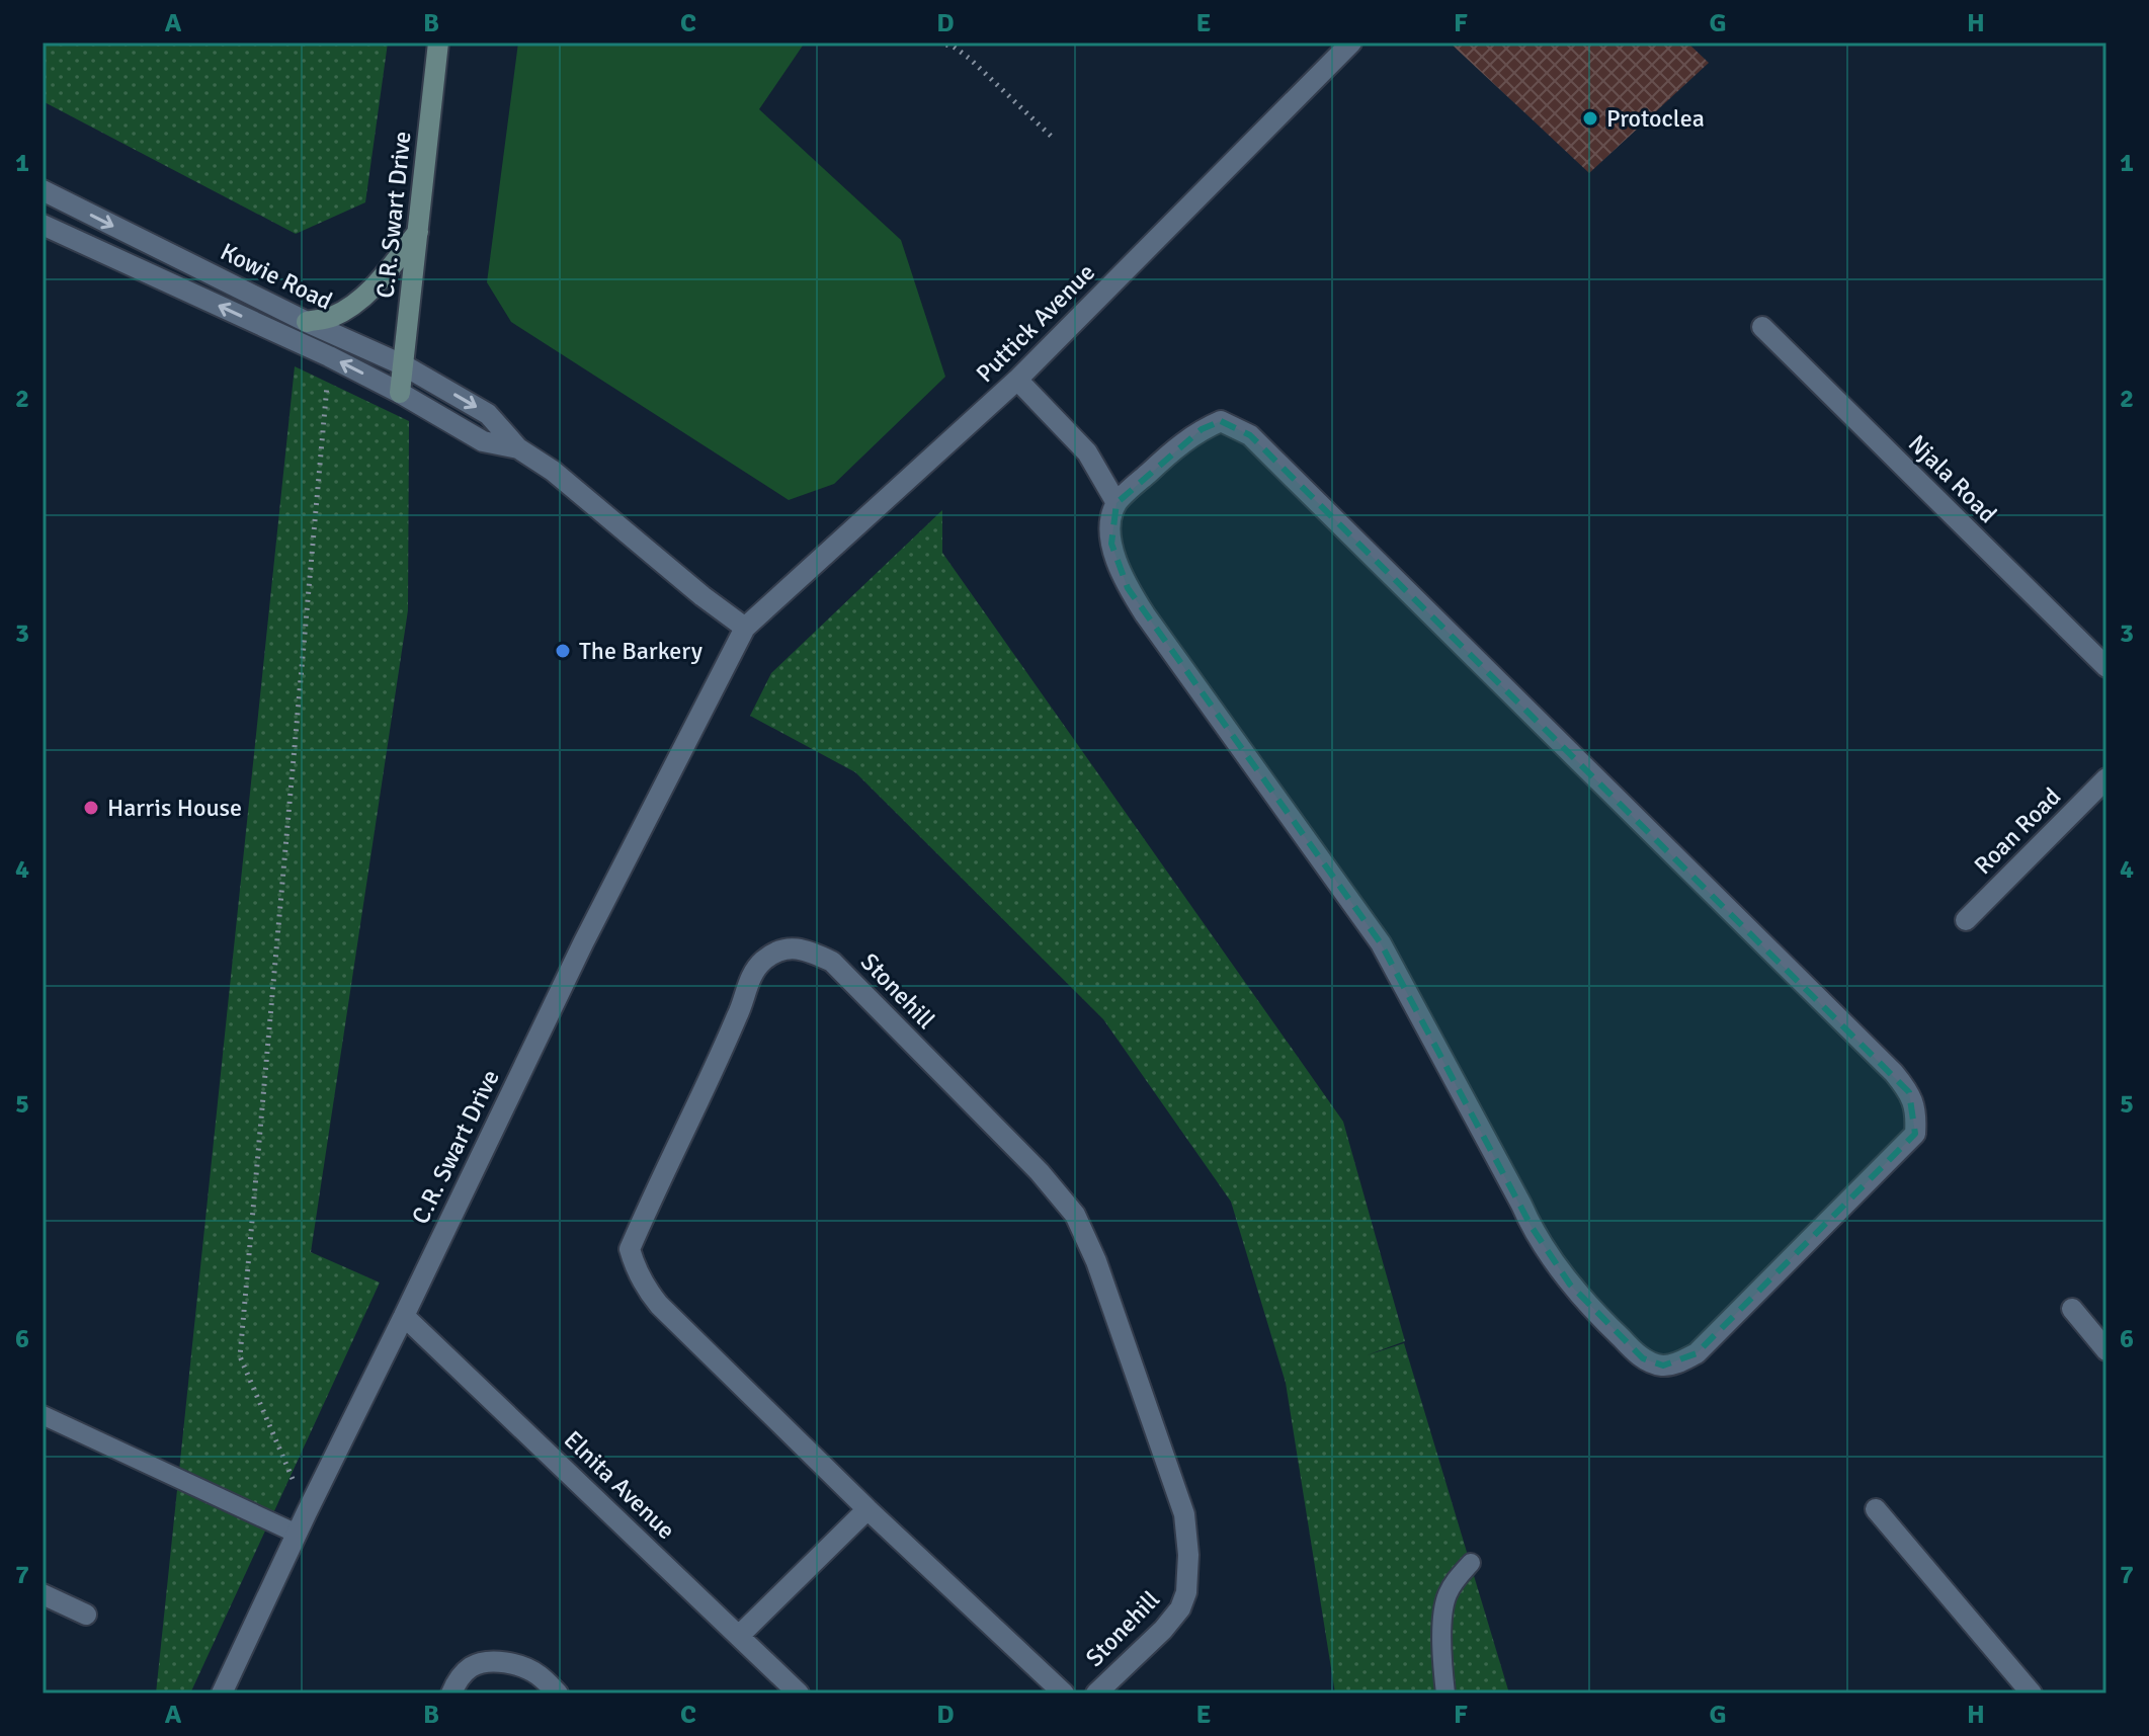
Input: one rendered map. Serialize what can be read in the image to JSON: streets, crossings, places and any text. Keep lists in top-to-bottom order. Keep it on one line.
{"streets":{"street":["C.R. Swart Drive","Kowie Road","Puttick Avenue","Njala Road","Roan Road","Stonehill","Elnita Avenue"]},"crossings":[["C.R. Swart Drive","Kowie Road"],["C.R. Swart Drive","Puttick Avenue"],["C.R. Swart Drive","Elnita Avenue"],["Kowie Road","Puttick Avenue"]],"places":["Protoclea","The Barkery","Harris House"],"grid":{"columns":["A","B","C","D","E","F","G","H"],"rows":["1","2","3","4","5","6","7"]}}
